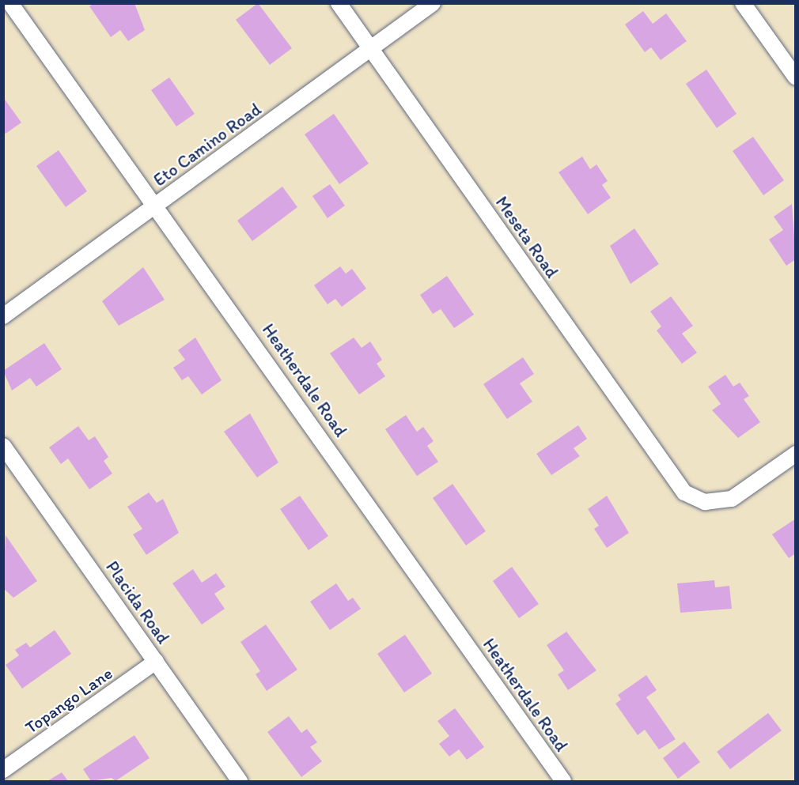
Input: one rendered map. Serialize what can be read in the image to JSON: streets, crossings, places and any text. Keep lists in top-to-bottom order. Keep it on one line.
{"streets":{"street":["Eto Camino Road","Meseta Road","Heatherdale Road","Placida Road","Topango Lane"]},"crossings":[["Eto Camino Road","Meseta Road"],["Eto Camino Road","Heatherdale Road"],["Placida Road","Topango Lane"]]}
